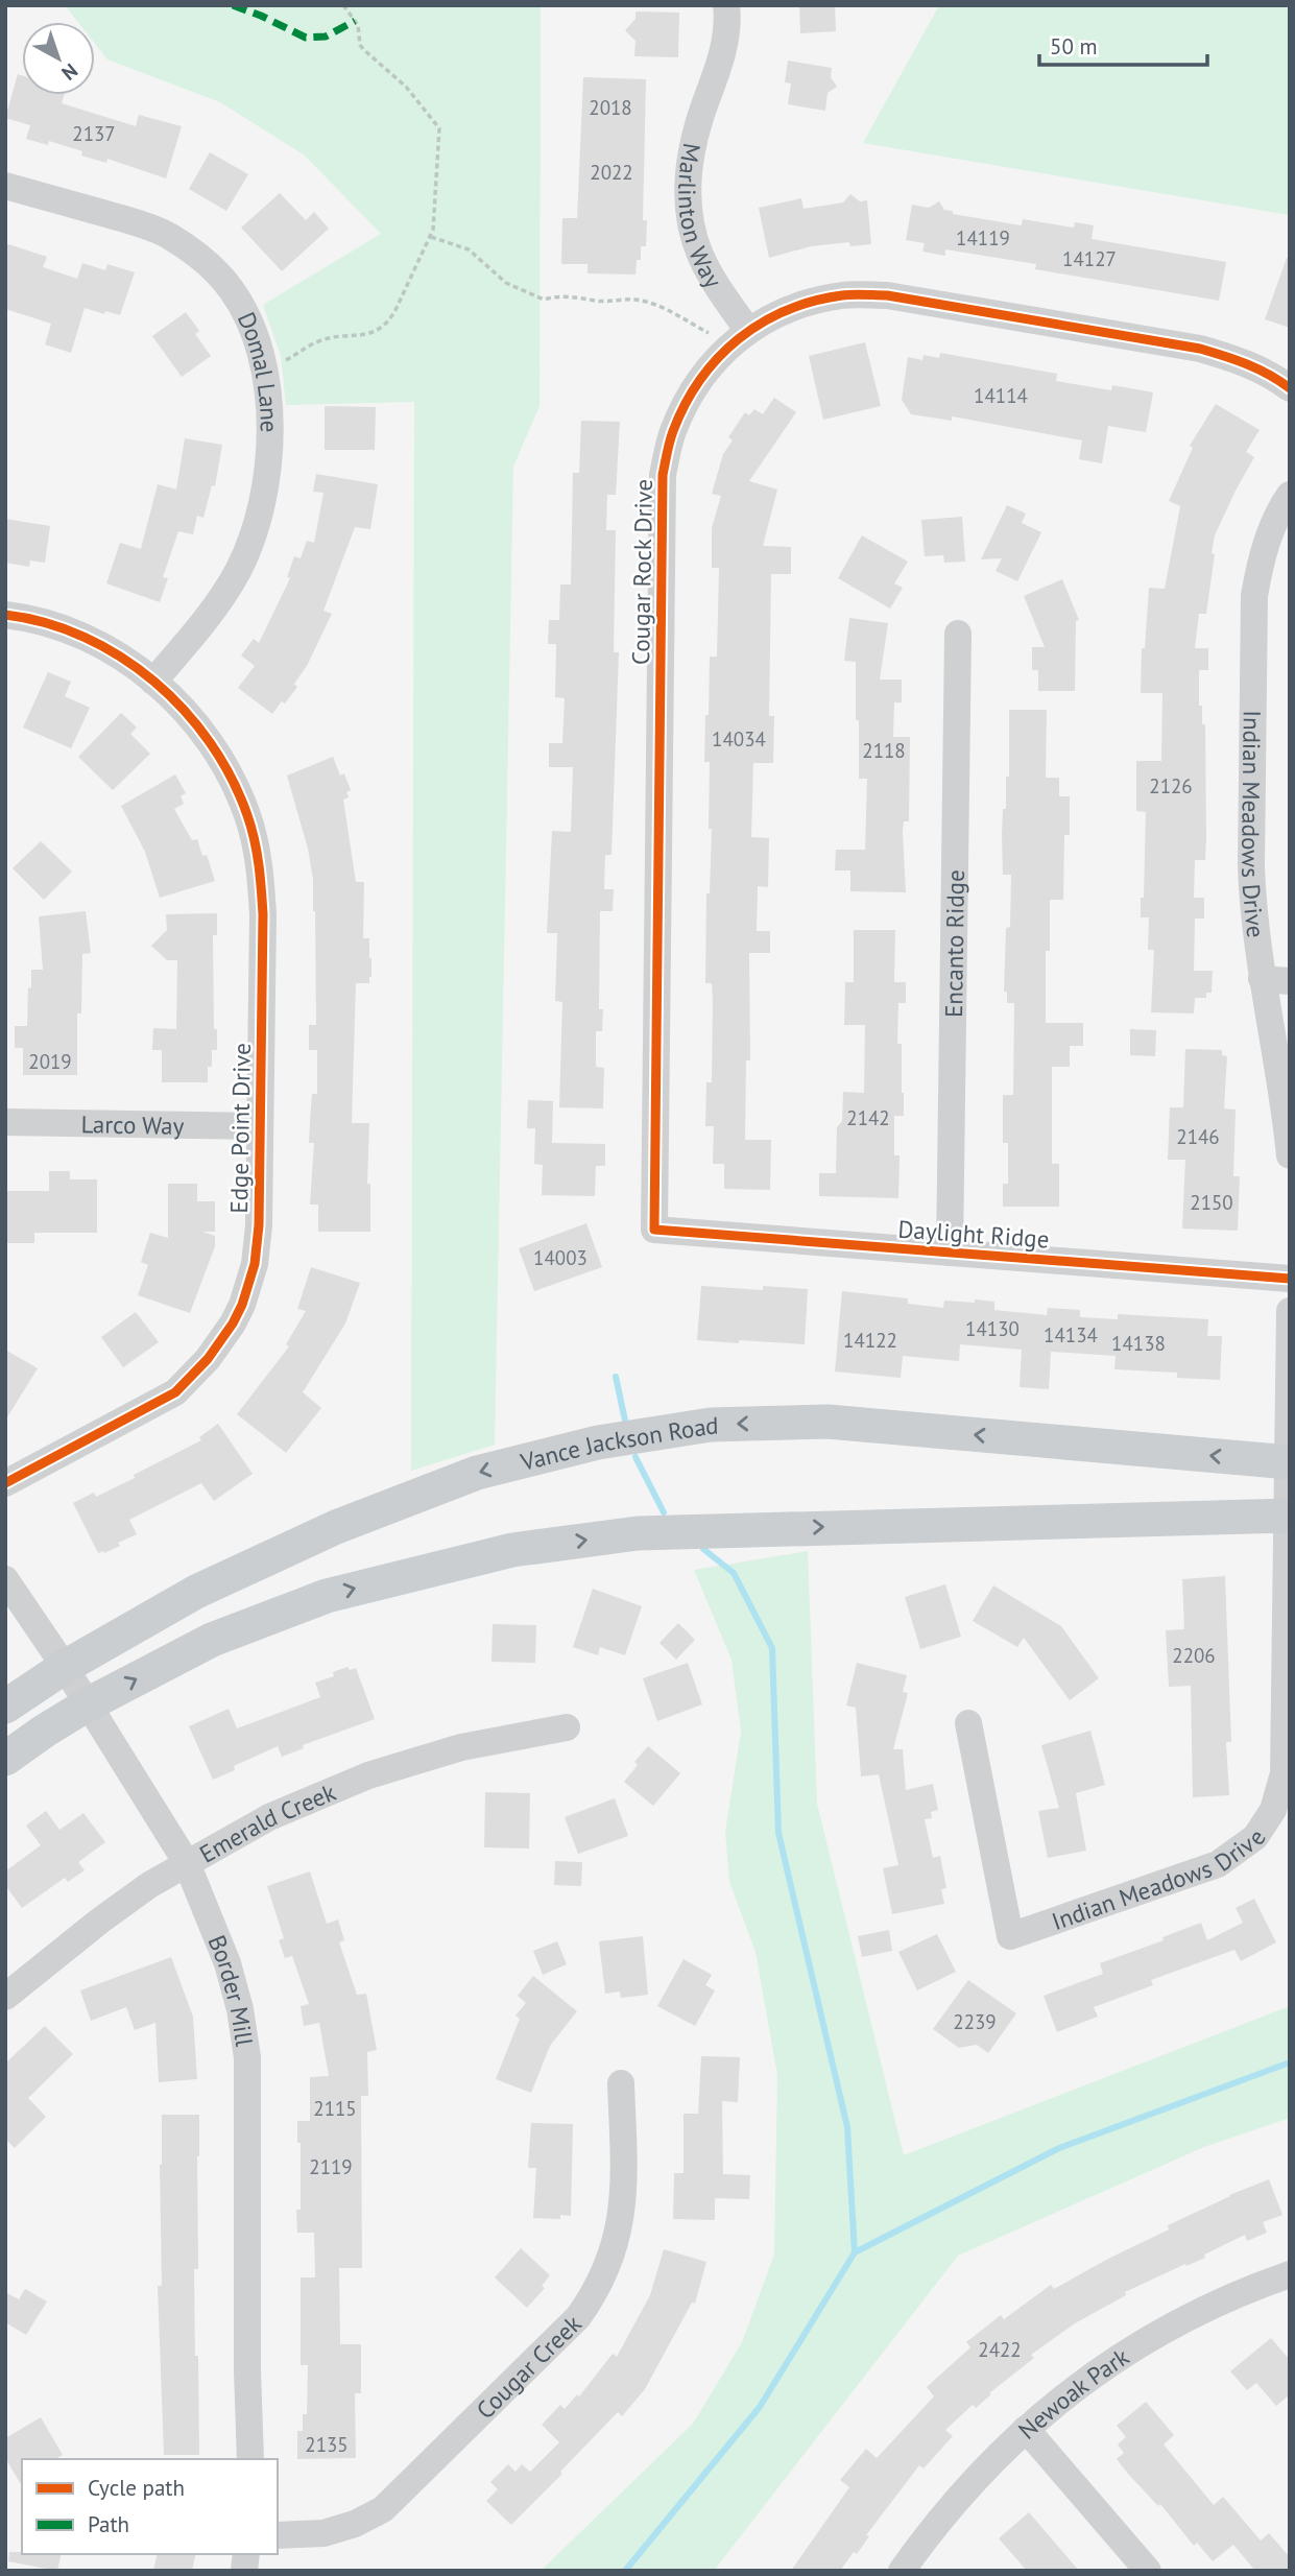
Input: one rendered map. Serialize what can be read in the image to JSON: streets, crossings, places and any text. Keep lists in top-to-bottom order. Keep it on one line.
{"streets":{"main road":["Vance Jackson Road"],"street":["Marlinton Way","Domal Lane","Cougar Rock Drive","Indian Meadows Drive","Encanto Ridge","Larco Way","Edge Point Drive","Daylight Ridge","Emerald Creek","Border Mill","Cougar Creek","Newoak Park"]},"crossings":[["Marlinton Way","Cougar Rock Drive"],["Domal Lane","Edge Point Drive"],["Cougar Rock Drive","Daylight Ridge"],["Indian Meadows Drive","Vance Jackson Road"],["Encanto Ridge","Daylight Ridge"],["Larco Way","Edge Point Drive"],["Vance Jackson Road","Border Mill"],["Emerald Creek","Border Mill"]],"house_numbers":["2018","2137","2022","14119","14127","14114","14034","2118","2126","2019","2142","2146","2150","14003","14130","14134","14122","14138","2206","2239","2115","2119","2422","2135"],"legend":["Cycle path","Path"],"scale_bar":"50 m","north":"bottom right"}
